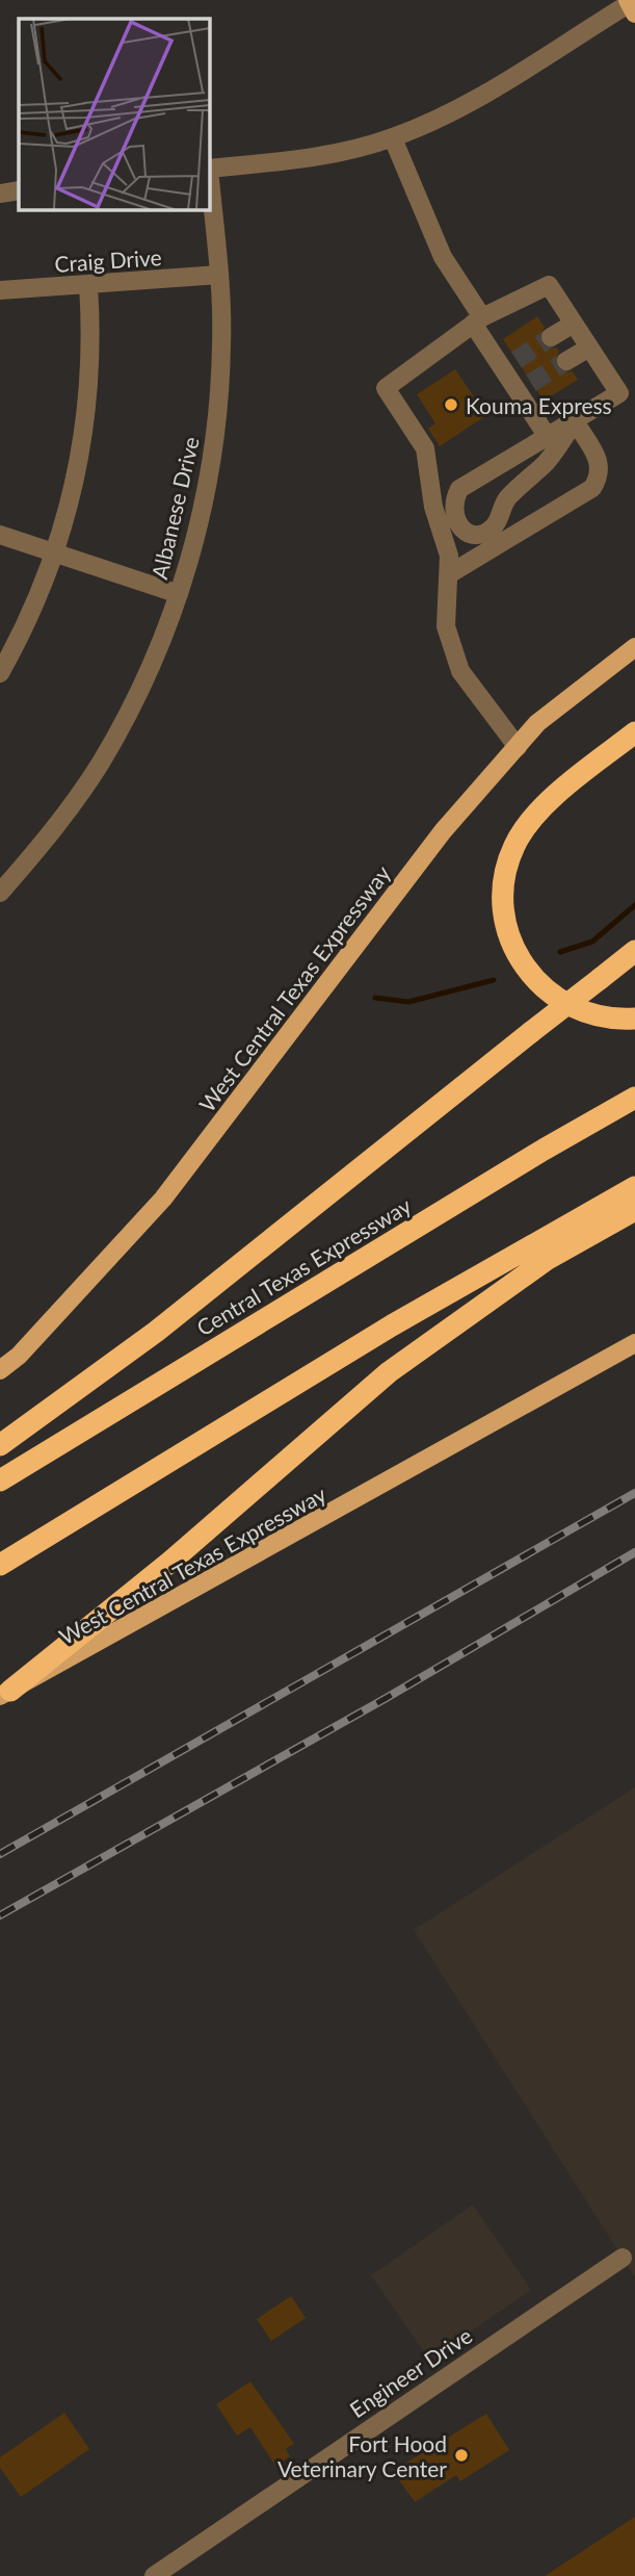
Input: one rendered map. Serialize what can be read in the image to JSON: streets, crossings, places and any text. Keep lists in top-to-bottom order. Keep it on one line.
{"streets":{"highway":["Central Texas Expressway"],"main road":["West Central Texas Expressway"],"street":["Craig Drive","Albanese Drive","Engineer Drive"]},"crossings":[["Craig Drive","Albanese Drive"]],"places":["Kouma Express","Fort Hood Veterinary Center"]}
